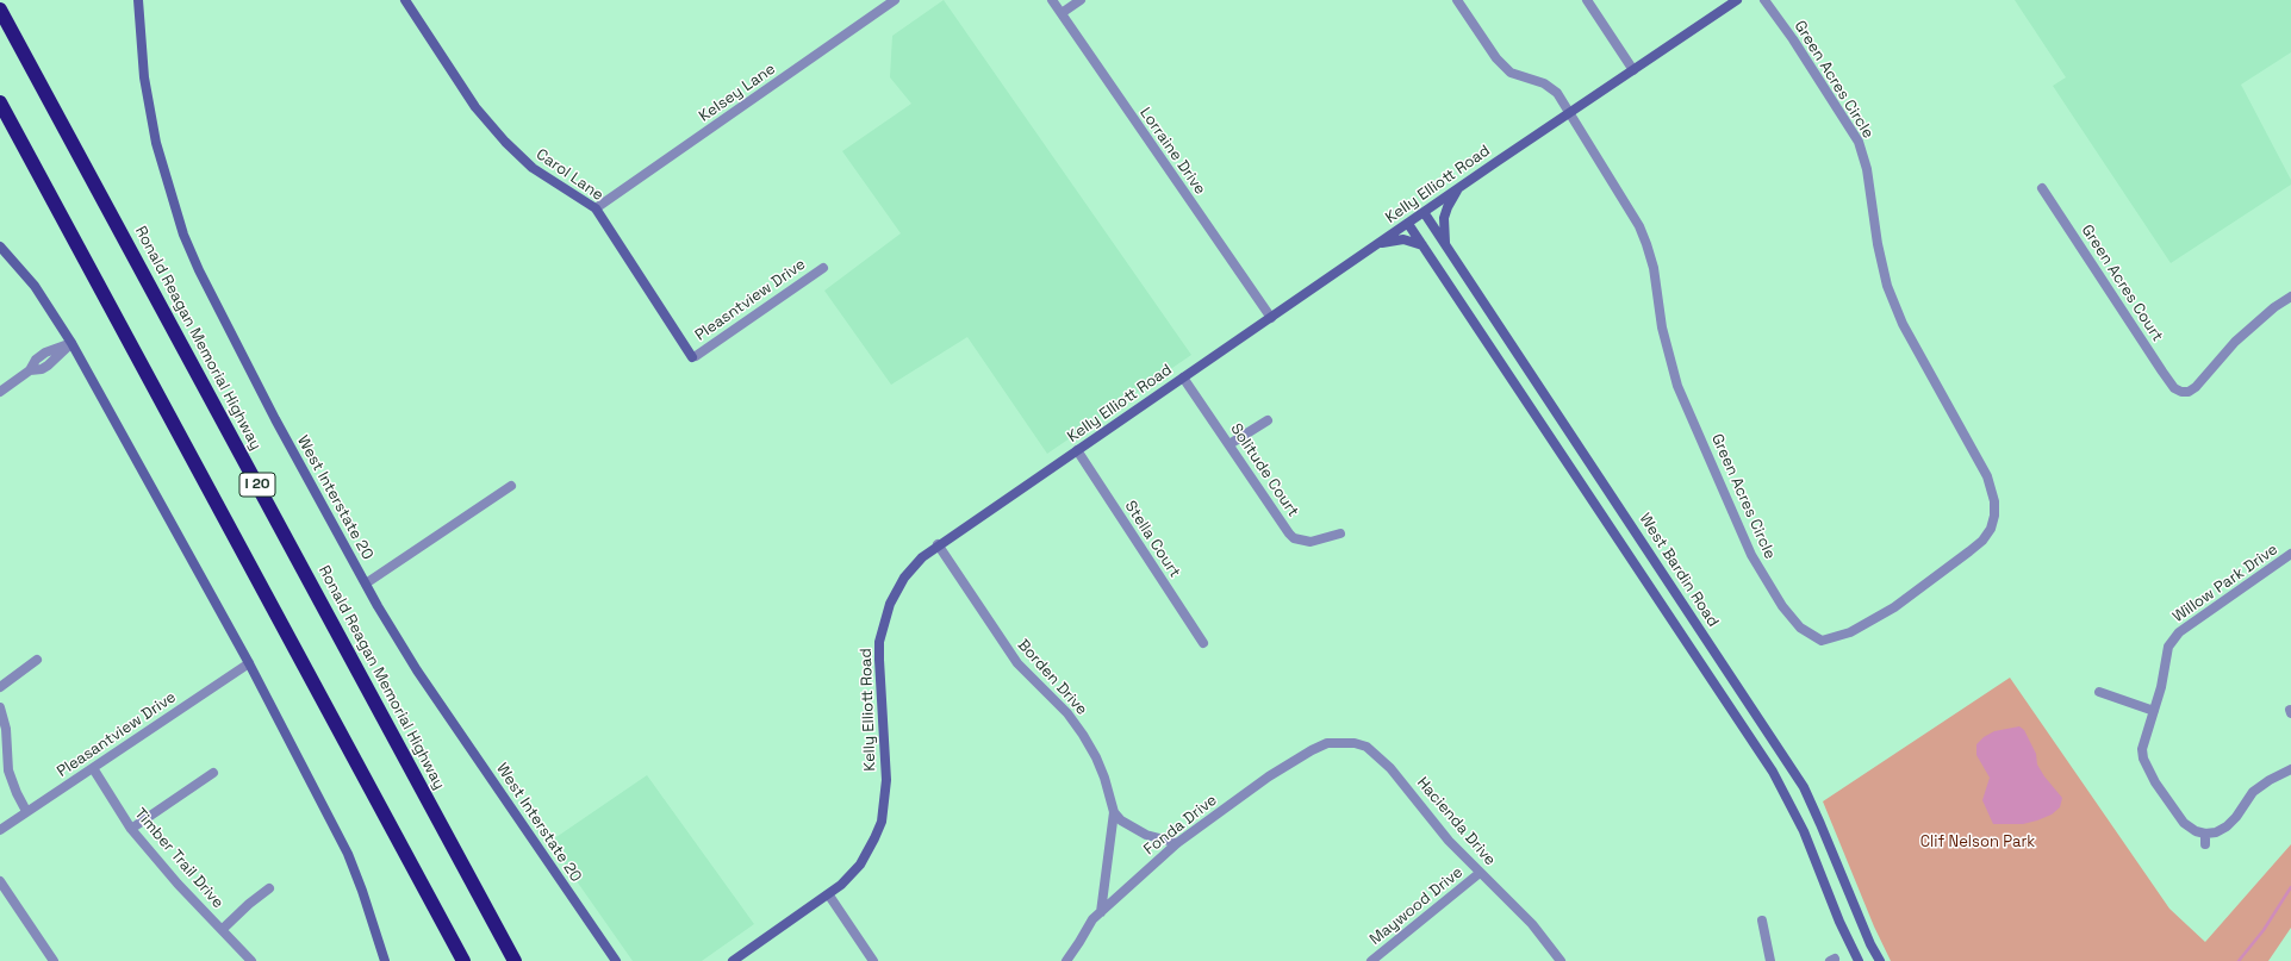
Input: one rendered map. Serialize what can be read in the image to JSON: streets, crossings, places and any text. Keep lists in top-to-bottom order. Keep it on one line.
{"streets":{"highway":["Ronald Reagan Memorial Highway","I 20"],"street":["Green Acres Circle","Kelsey Lane","Lorraine Drive","Carol Lane","Kelly Elliott Road","Green Acres Court","Pleasntview Drive","Solitude Court","West Interstate 20","Stella Court","West Bardin Road","Willow Park Drive","Borden Drive","Pleasantview Drive","Hacienda Drive","Fonda Drive","Timber Trail Drive","Maywood Drive"]},"crossings":[["Green Acres Circle","Kelly Elliott Road"],["Kelsey Lane","Carol Lane"],["Lorraine Drive","Kelly Elliott Road"],["Carol Lane","Pleasntview Drive"],["Kelly Elliott Road","Solitude Court"],["Kelly Elliott Road","Stella Court"],["Kelly Elliott Road","West Bardin Road"],["Kelly Elliott Road","Borden Drive"],["Borden Drive","Fonda Drive"],["Pleasantview Drive","Timber Trail Drive"],["Hacienda Drive","Fonda Drive"],["Hacienda Drive","Maywood Drive"]],"parks":["Clif Nelson Park"]}
